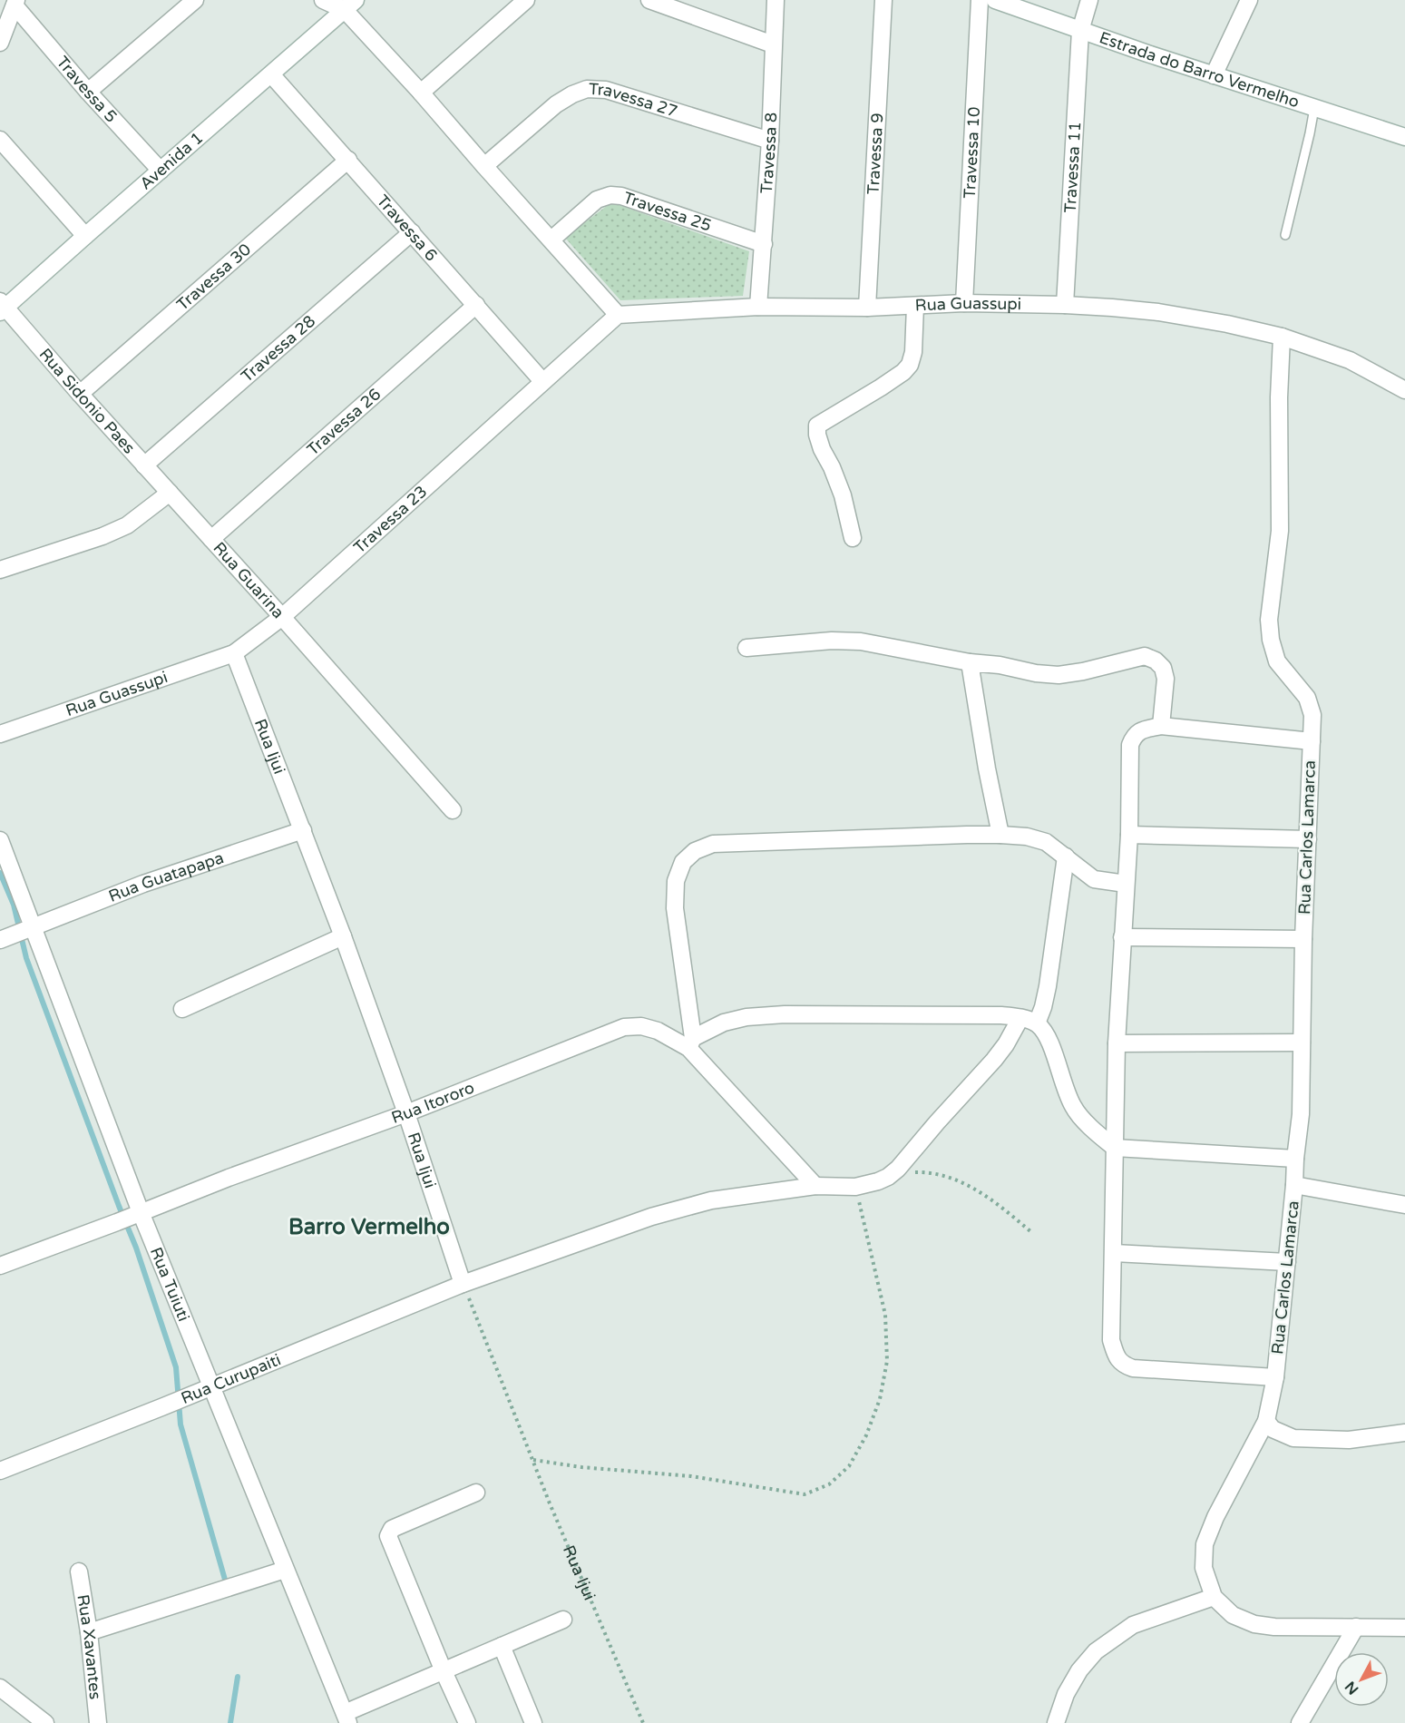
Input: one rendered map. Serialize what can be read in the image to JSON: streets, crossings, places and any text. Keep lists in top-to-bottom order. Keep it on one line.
{"streets":{"street":["Estrada do Barro Vermelho","Travessa 5","Travessa 27","Travessa 10","Travessa 8","Travessa 9","Avenida 1","Travessa 11","Travessa 25","Travessa 6","Travessa 30","Rua Guassupi","Travessa 28","Rua Sidonio Paes","Travessa 26","Travessa 23","Rua Guarina","Rua Ijui","Rua Carlos Lamarca","Rua Guatapapa","Rua Itororo","Rua Tuiuti","Rua Curupaiti","Rua Xavantes"]},"crossings":[["Estrada do Barro Vermelho","Travessa 11"],["Travessa 5","Avenida 1"],["Travessa 27","Travessa 8"],["Travessa 10","Rua Guassupi"],["Travessa 8","Travessa 25"],["Travessa 8","Rua Guassupi"],["Travessa 9","Rua Guassupi"],["Avenida 1","Travessa 6"],["Avenida 1","Rua Sidonio Paes"],["Travessa 11","Rua Guassupi"],["Travessa 6","Travessa 30"],["Travessa 6","Travessa 28"],["Travessa 6","Travessa 26"],["Travessa 6","Travessa 23"],["Travessa 30","Rua Sidonio Paes"],["Rua Guassupi","Travessa 23"],["Rua Guassupi","Rua Ijui"],["Rua Guassupi","Rua Carlos Lamarca"],["Travessa 28","Rua Sidonio Paes"],["Rua Sidonio Paes","Rua Guarina"],["Travessa 26","Rua Guarina"],["Travessa 23","Rua Guarina"],["Travessa 23","Rua Ijui"],["Rua Ijui","Rua Guatapapa"],["Rua Ijui","Rua Itororo"],["Rua Ijui","Rua Curupaiti"],["Rua Guatapapa","Rua Tuiuti"],["Rua Itororo","Rua Tuiuti"],["Rua Itororo","Rua Curupaiti"],["Rua Tuiuti","Rua Curupaiti"]],"districts":["Barro Vermelho"],"north":"bottom left"}
